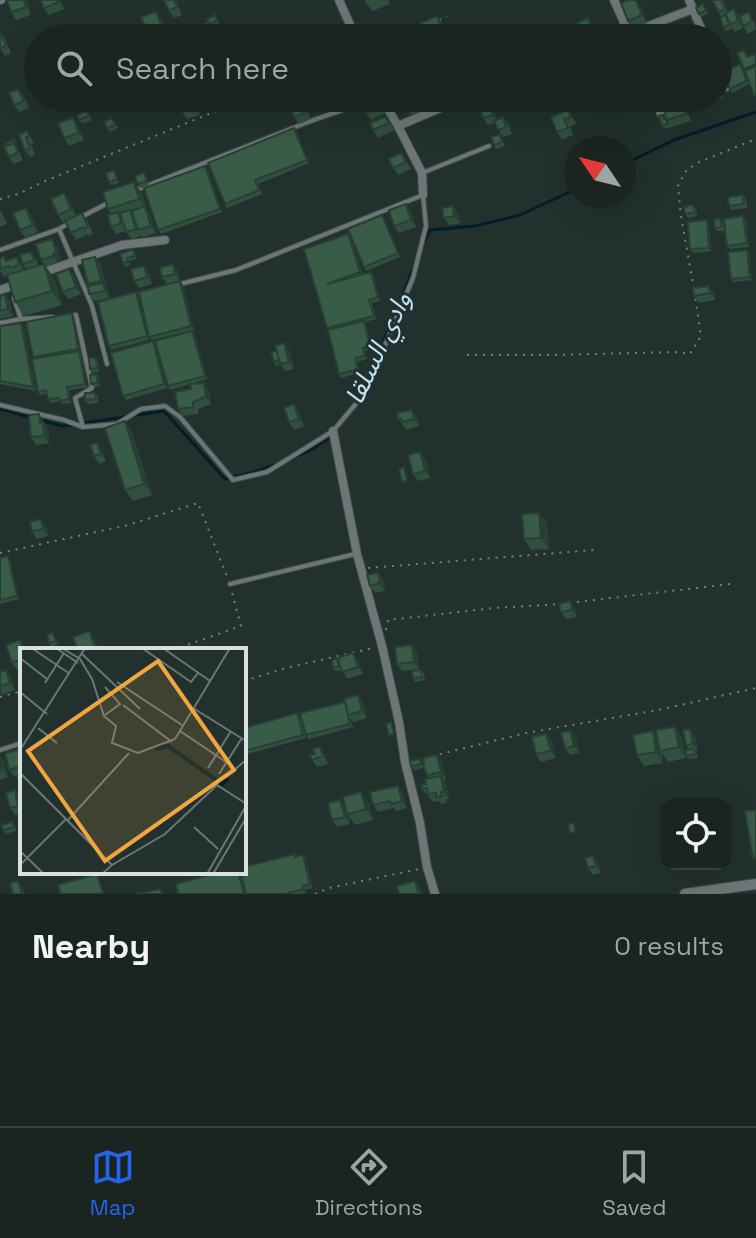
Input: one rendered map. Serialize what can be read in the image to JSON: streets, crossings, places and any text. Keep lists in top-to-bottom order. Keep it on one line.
{"water":["وادي السلقا"],"north":"top left","page":{"search":"Search here","heading":["Nearby","0 results"],"nav":["Map","Directions","Saved"]}}
